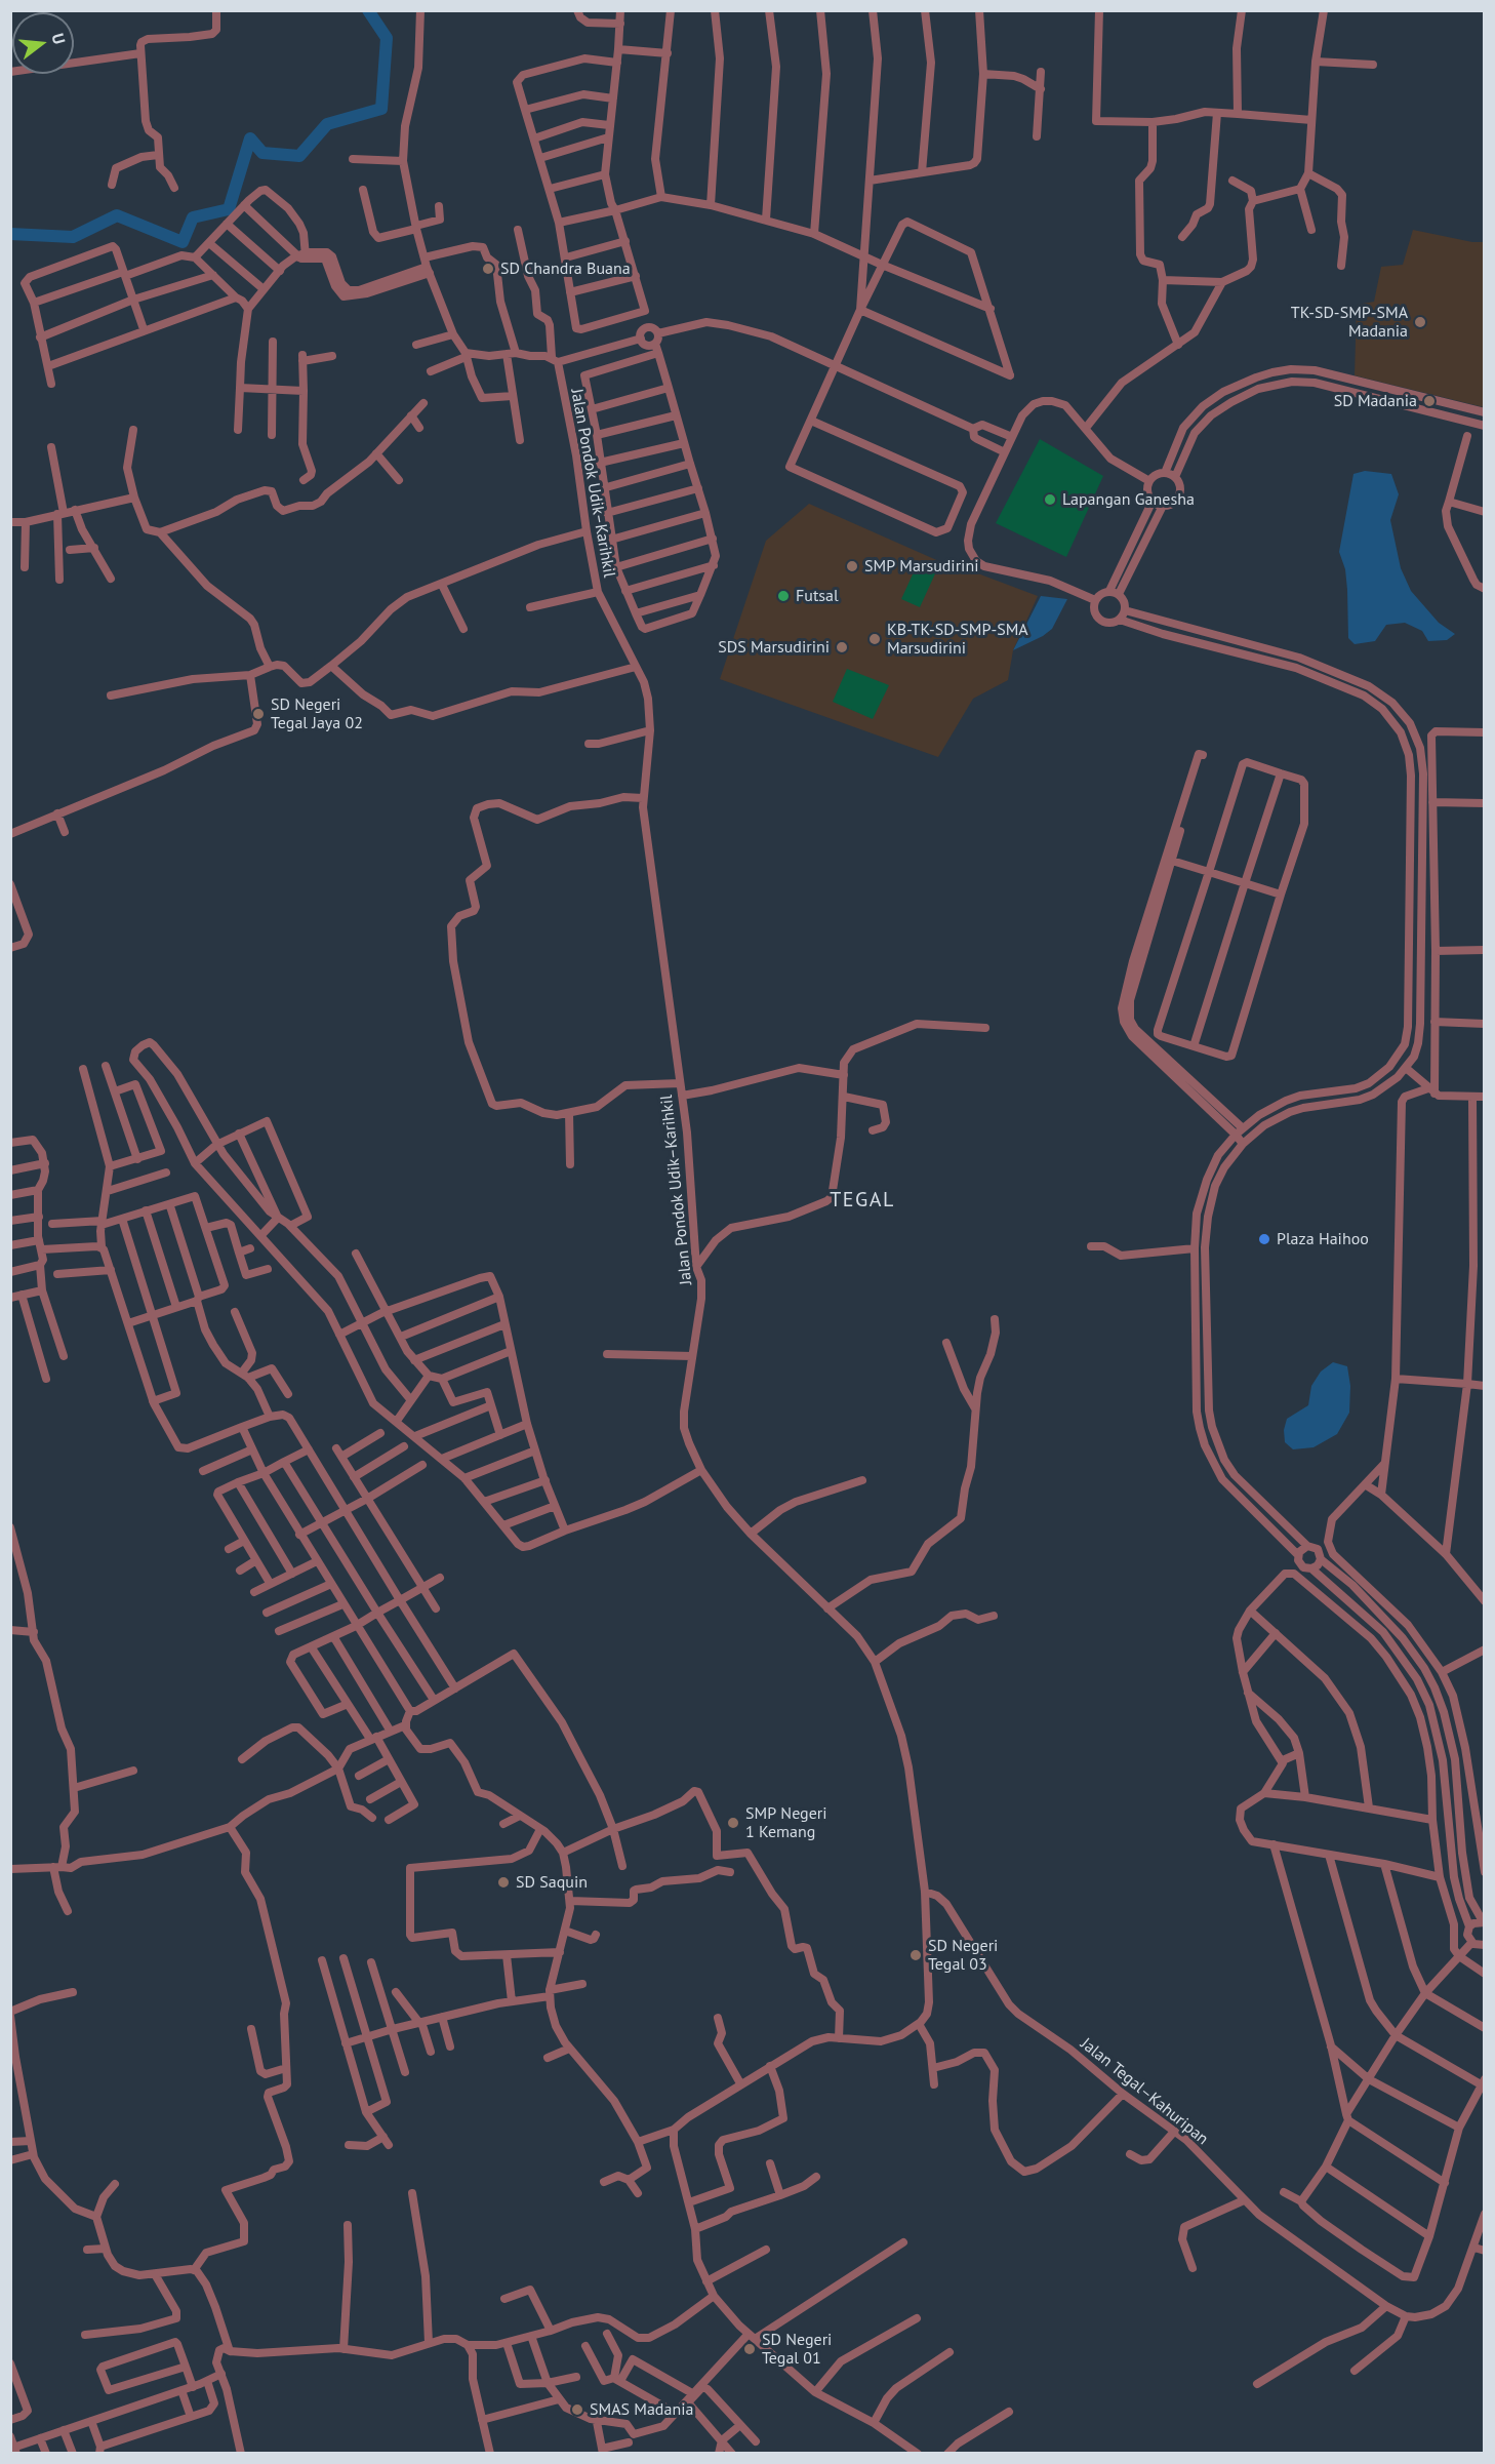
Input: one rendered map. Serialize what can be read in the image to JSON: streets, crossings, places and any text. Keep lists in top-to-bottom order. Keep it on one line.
{"streets":{"street":["Jalan Pondok Udik–Karihkil","Jalan Tegal–Kahuripan"]},"crossings":[["Jalan Pondok Udik–Karihkil","Jalan Tegal–Kahuripan"]],"districts":["TEGAL"],"places":["SD Chandra Buana","TK-SD-SMP-SMA Madania","SD Madania","Lapangan Ganesha","SMP Marsudirini","Futsal","KB-TK-SD-SMP-SMA Marsudirini","SDS Marsudirini","SD Negeri Tegal Jaya 02","Plaza Haihoo","SMP Negeri 1 Kemang","SD Saquin","SD Negeri Tegal 03","SD Negeri Tegal 01","SMAS Madania"],"north":"right"}
